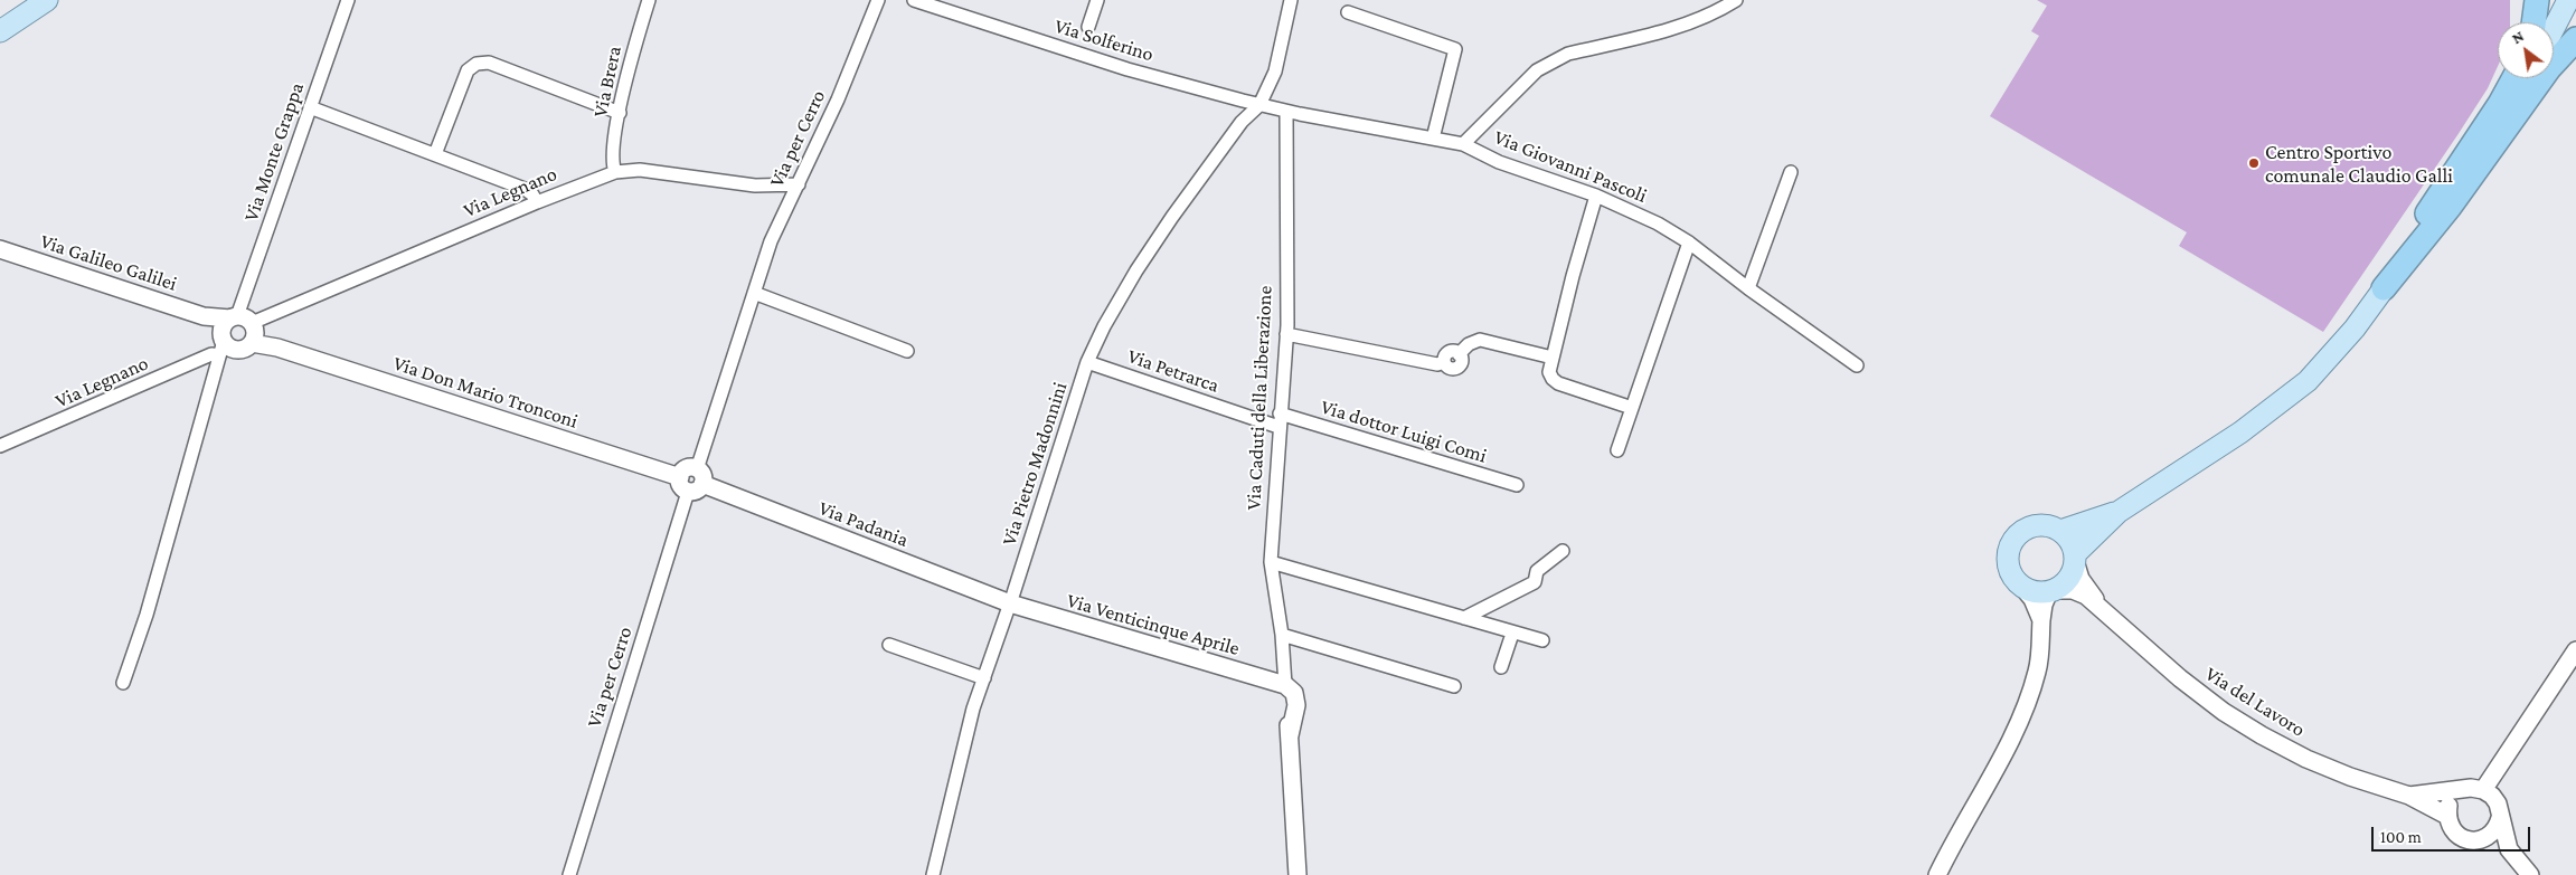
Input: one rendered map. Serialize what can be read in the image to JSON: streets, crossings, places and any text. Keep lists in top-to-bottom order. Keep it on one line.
{"streets":{"street":["Via Solferino","Via Brera","Via per Cerro","Via Monte Grappa","Via Giovanni Pascoli","Via Legnano","Via Galileo Galilei","Via Petrarca","Via Don Mario Tronconi","Via Caduti della Liberazione","Via dottor Luigi Comi","Via Pietro Madonnini","Via Padania","Via Venticinque Aprile","Via del Lavoro"]},"crossings":[["Via Solferino","Via Giovanni Pascoli"],["Via Solferino","Via Caduti della Liberazione"],["Via Solferino","Via Pietro Madonnini"],["Via Brera","Via Legnano"],["Via per Cerro","Via Legnano"],["Via per Cerro","Via Don Mario Tronconi"],["Via per Cerro","Via Padania"],["Via Monte Grappa","Via Legnano"],["Via Monte Grappa","Via Galileo Galilei"],["Via Monte Grappa","Via Don Mario Tronconi"],["Via Giovanni Pascoli","Via Caduti della Liberazione"],["Via Legnano","Via Galileo Galilei"],["Via Legnano","Via Don Mario Tronconi"],["Via Galileo Galilei","Via Don Mario Tronconi"],["Via Petrarca","Via Caduti della Liberazione"],["Via Petrarca","Via dottor Luigi Comi"],["Via Petrarca","Via Pietro Madonnini"],["Via Don Mario Tronconi","Via Padania"],["Via Caduti della Liberazione","Via dottor Luigi Comi"],["Via Caduti della Liberazione","Via Venticinque Aprile"],["Via Pietro Madonnini","Via Padania"],["Via Pietro Madonnini","Via Venticinque Aprile"],["Via Padania","Via Venticinque Aprile"]],"places":["Centro Sportivo comunale Claudio Galli"],"scale_bar":"100 m","north":"top left"}
